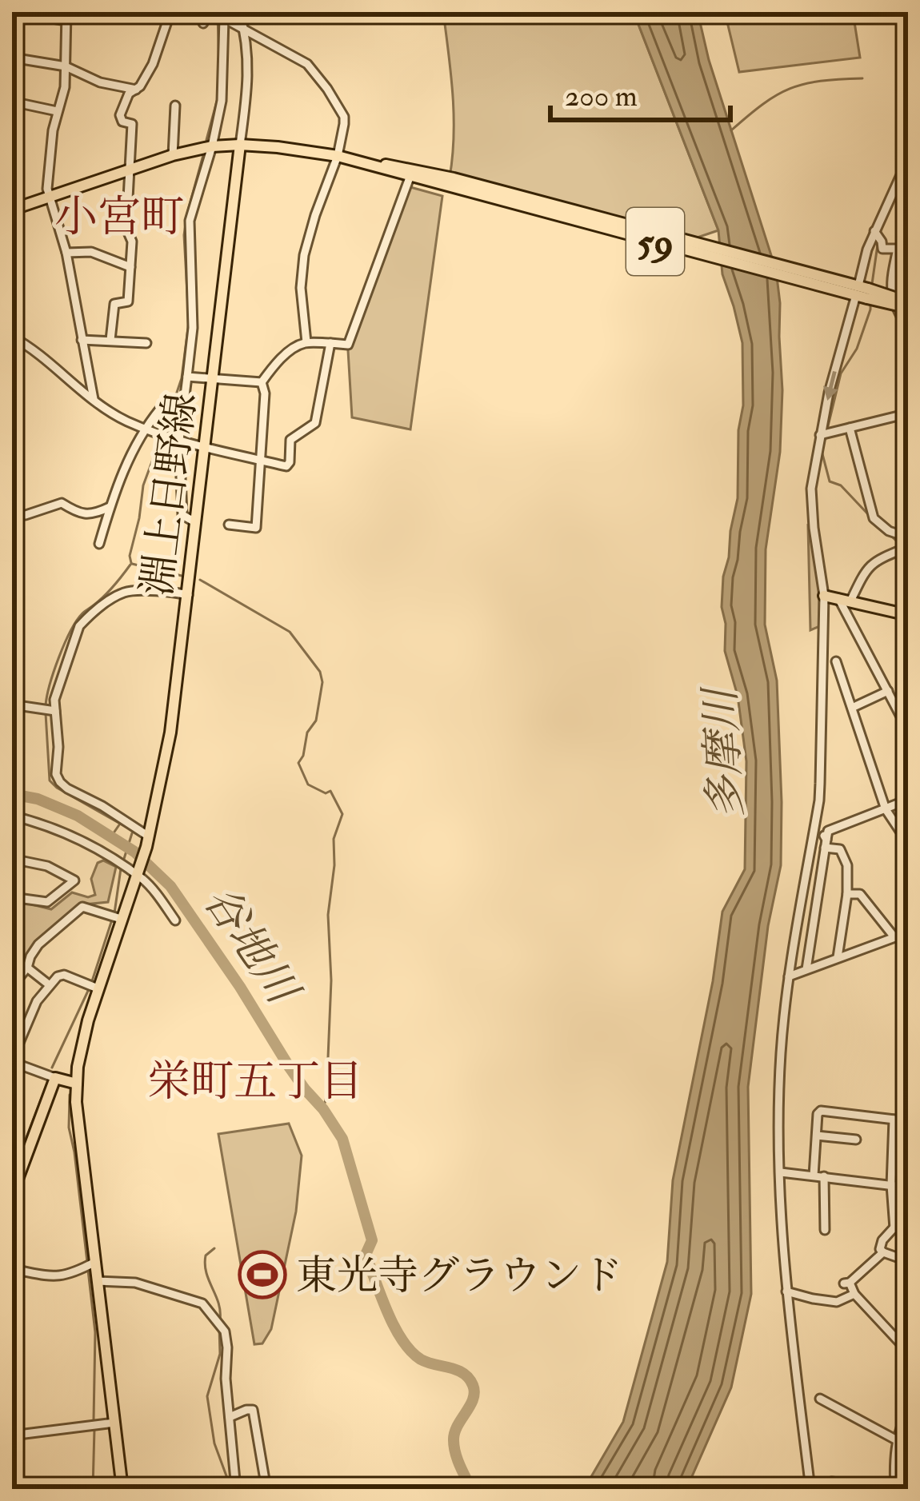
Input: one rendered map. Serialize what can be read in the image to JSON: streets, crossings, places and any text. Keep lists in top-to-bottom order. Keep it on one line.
{"streets":{"main road":["59","淵上日野線"]},"crossings":[["59","淵上日野線"]],"districts":["小宮町","栄町五丁目"],"water":["多摩川","谷地川"],"places":{"sports":["東光寺グラウンド"]},"scale_bar":"200 m"}
